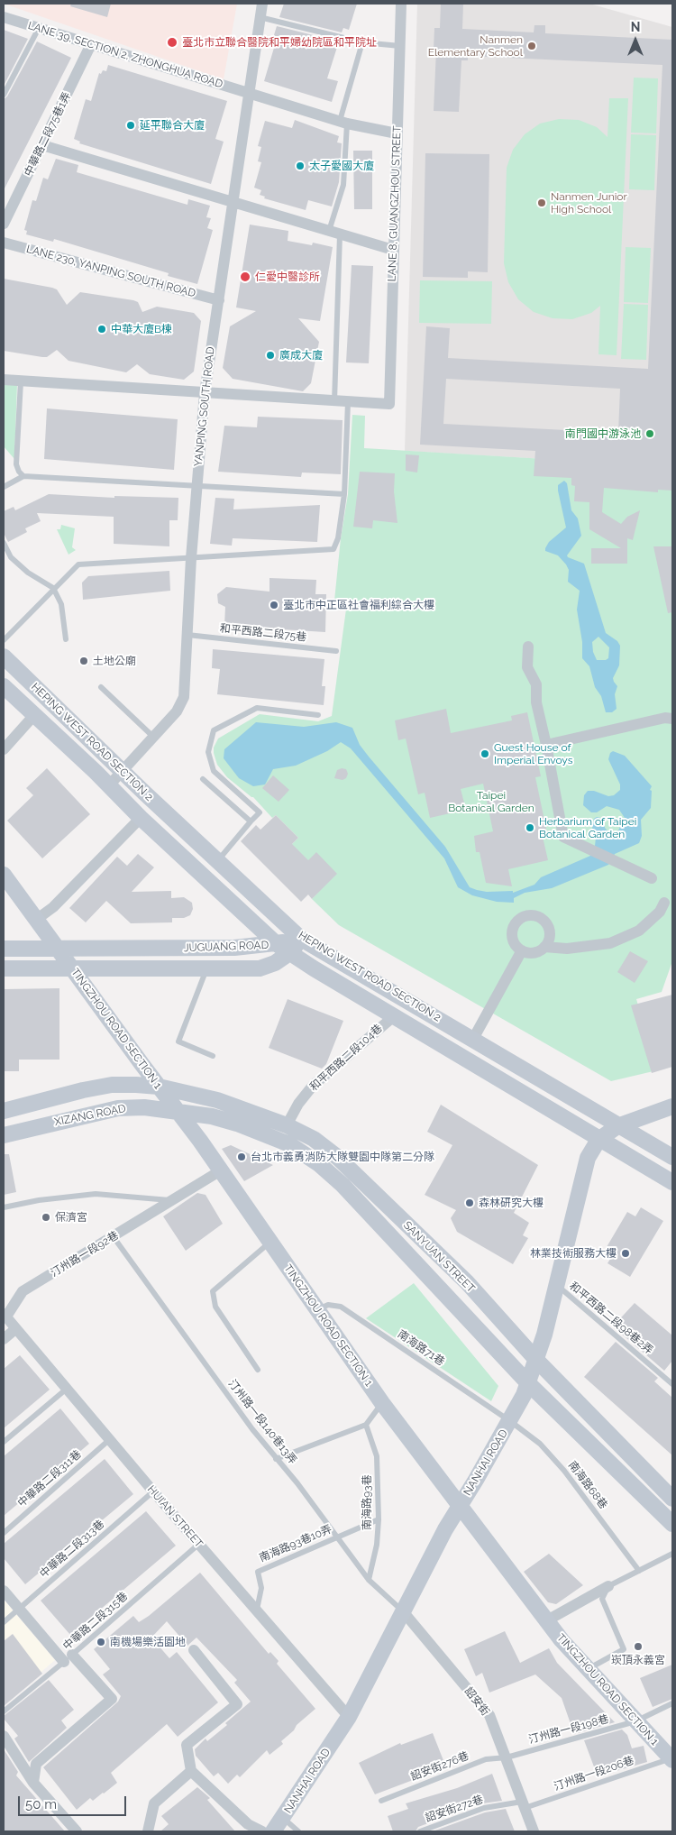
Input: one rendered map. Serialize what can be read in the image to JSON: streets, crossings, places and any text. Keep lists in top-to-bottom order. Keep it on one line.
{"streets":{"street":["LANE 39, SECTION 2, ZHONGHUA ROAD","中華路二段75巷1弄","LANE 8, GUANGZHOU STREET","LANE 230, YANPING SOUTH ROAD","YANPING SOUTH ROAD","HEPING WEST ROAD SECTION 2","JUGUANG ROAD","TINGZHOU ROAD SECTION 1","和平西路二段104巷","XIZANG ROAD","汀州路一段92巷","SANYUAN STREET","NANHAI ROAD","HUI’AN STREET","詔安街"],"lane":["和平西路二段75巷","和平西路二段98巷2弄","南海路71巷","汀州路一段140巷13弄","中華路二段311巷","南海路68巷","南海路93巷","南海路93巷10弄","中華路二段313巷","中華路二段315巷","汀州路一段198巷","詔安街276巷","汀州路一段206巷","詔安街272巷"]},"crossings":[["LANE 39, SECTION 2, ZHONGHUA ROAD","中華路二段75巷1弄"],["LANE 39, SECTION 2, ZHONGHUA ROAD","LANE 8, GUANGZHOU STREET"],["LANE 39, SECTION 2, ZHONGHUA ROAD","YANPING SOUTH ROAD"],["LANE 230, YANPING SOUTH ROAD","YANPING SOUTH ROAD"],["YANPING SOUTH ROAD","和平西路二段75巷"],["YANPING SOUTH ROAD","HEPING WEST ROAD SECTION 2"],["HEPING WEST ROAD SECTION 2","JUGUANG ROAD"],["HEPING WEST ROAD SECTION 2","和平西路二段104巷"],["HEPING WEST ROAD SECTION 2","NANHAI ROAD"],["JUGUANG ROAD","TINGZHOU ROAD SECTION 1"],["TINGZHOU ROAD SECTION 1","XIZANG ROAD"],["TINGZHOU ROAD SECTION 1","汀州路一段92巷"],["TINGZHOU ROAD SECTION 1","SANYUAN STREET"],["TINGZHOU ROAD SECTION 1","南海路71巷"],["TINGZHOU ROAD SECTION 1","NANHAI ROAD"],["TINGZHOU ROAD SECTION 1","汀州路一段198巷"],["TINGZHOU ROAD SECTION 1","汀州路一段206巷"],["和平西路二段104巷","SANYUAN STREET"],["XIZANG ROAD","SANYUAN STREET"],["汀州路一段92巷","汀州路一段140巷13弄"],["汀州路一段92巷","HUI’AN STREET"],["SANYUAN STREET","NANHAI ROAD"],["和平西路二段98巷2弄","NANHAI ROAD"],["南海路71巷","NANHAI ROAD"],["南海路71巷","南海路68巷"],["汀州路一段140巷13弄","NANHAI ROAD"],["汀州路一段140巷13弄","南海路93巷"],["汀州路一段140巷13弄","南海路93巷10弄"],["汀州路一段140巷13弄","詔安街"],["NANHAI ROAD","南海路68巷"],["NANHAI ROAD","HUI’AN STREET"],["NANHAI ROAD","詔安街"],["中華路二段311巷","HUI’AN STREET"],["南海路93巷","南海路93巷10弄"],["HUI’AN STREET","南海路93巷10弄"],["HUI’AN STREET","中華路二段313巷"],["HUI’AN STREET","中華路二段315巷"],["詔安街","汀州路一段198巷"],["詔安街","詔安街276巷"],["詔安街","汀州路一段206巷"],["詔安街","詔安街272巷"],["汀州路一段198巷","詔安街276巷"],["汀州路一段206巷","詔安街272巷"]],"parks":["Taipei Botanical Garden"],"places":["臺北市立聯合醫院和平婦幼院區和平院址","Nanmen Elementary School","延平聯合大廈","太子愛國大廈","Nanmen Junior High School","仁愛中醫診所","中華大廈B棟","廣成大廈","南門國中游泳池","臺北市中正區社會福利綜合大樓","土地公廟","Guest House of Imperial Envoys","Herbarium of Taipei Botanical Garden","台北市義勇消防大隊雙園中隊第二分隊","森林研究大樓","保濟宮","林業技術服務大樓","南機場樂活園地","崁頂永義宮"],"scale_bar":"50 m","north":"top"}
